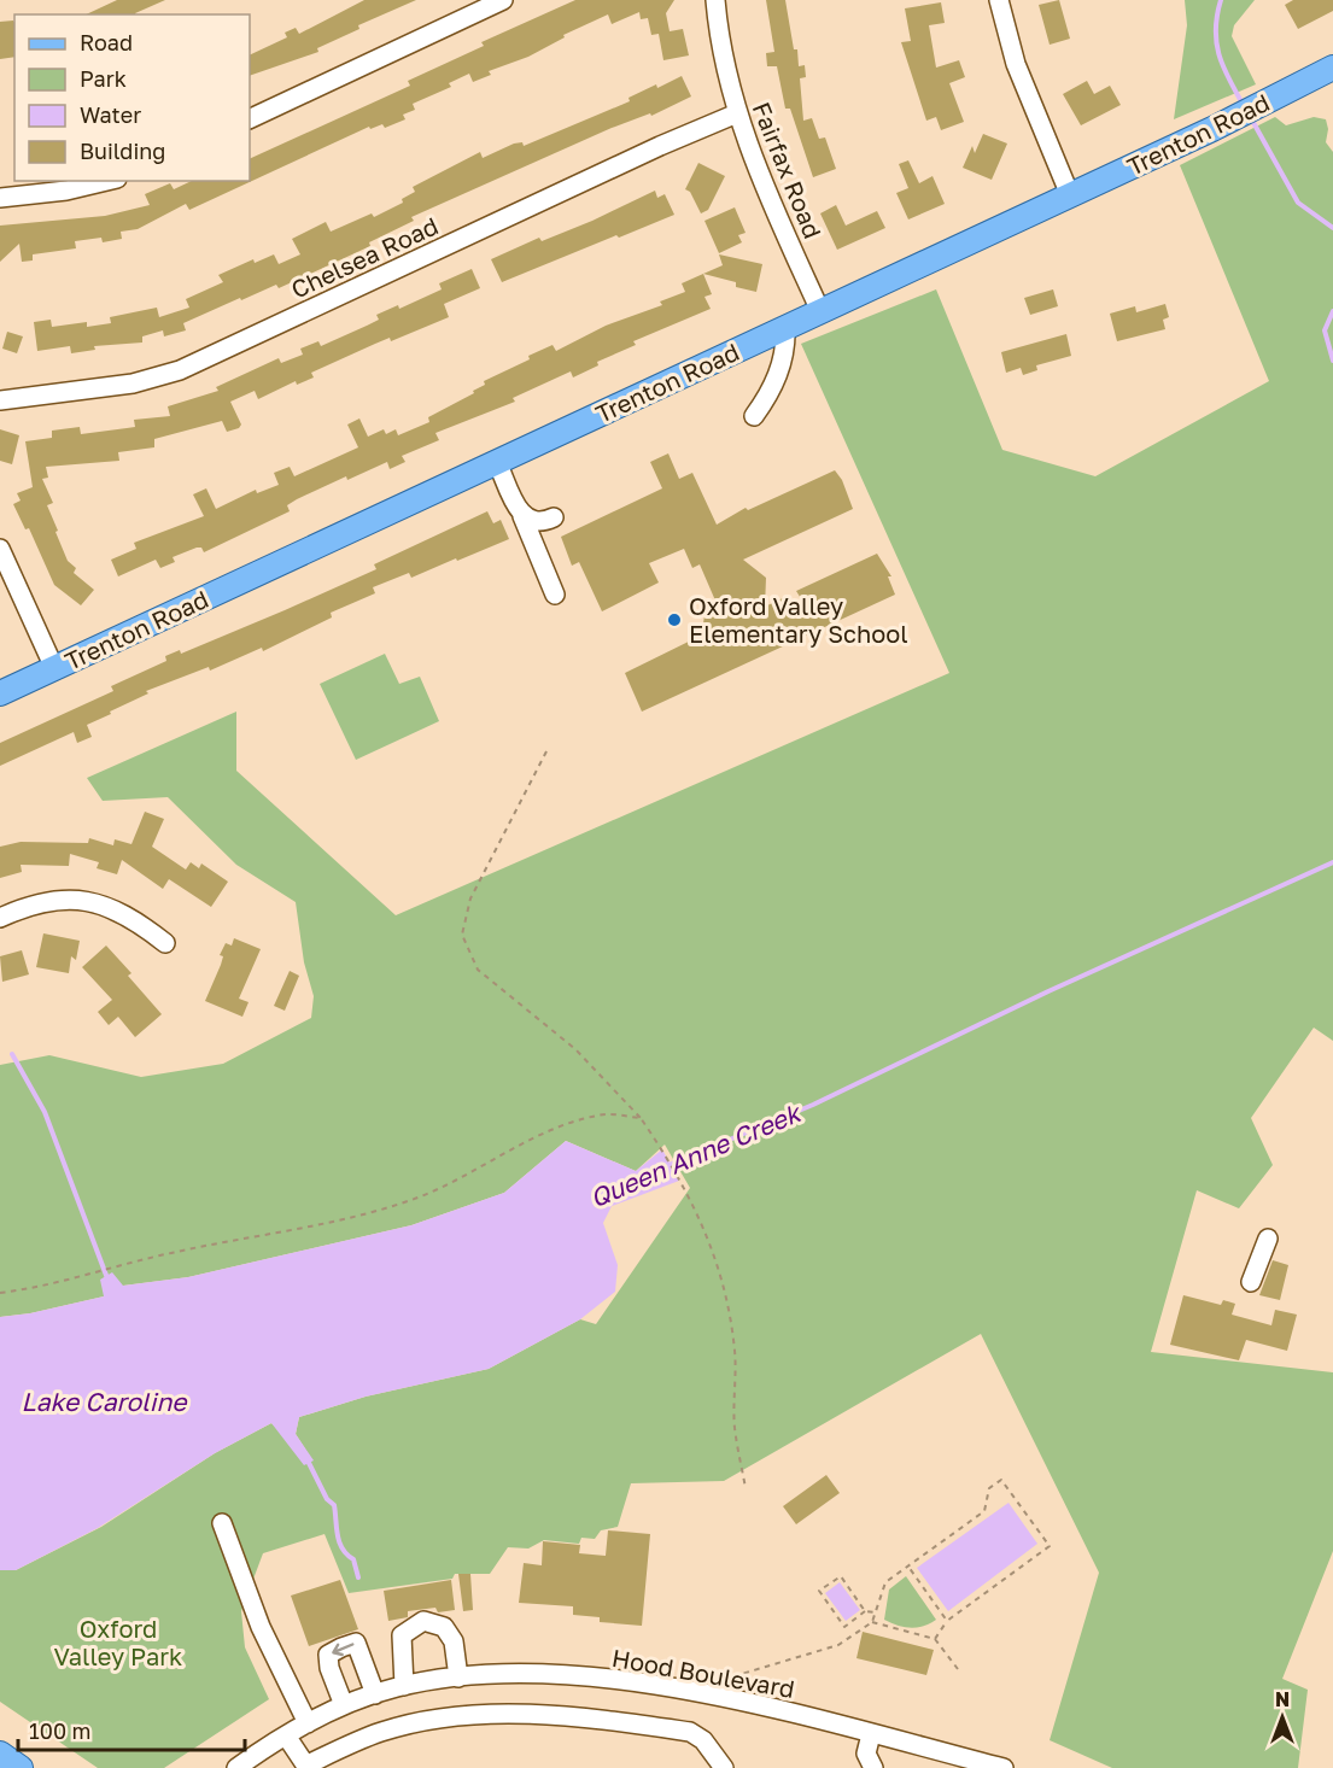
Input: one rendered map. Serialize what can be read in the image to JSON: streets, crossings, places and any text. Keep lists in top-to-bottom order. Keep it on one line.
{"streets":{"main road":["Trenton Road"],"street":["Fairfax Road","Chelsea Road","Hood Boulevard"]},"crossings":[["Trenton Road","Fairfax Road"],["Fairfax Road","Chelsea Road"]],"water":["Queen Anne Creek","Lake Caroline"],"parks":["Oxford Valley Park"],"places":["Oxford Valley Elementary School"],"legend":["Road","Park","Water","Building"],"scale_bar":"100 m","north":"top"}
